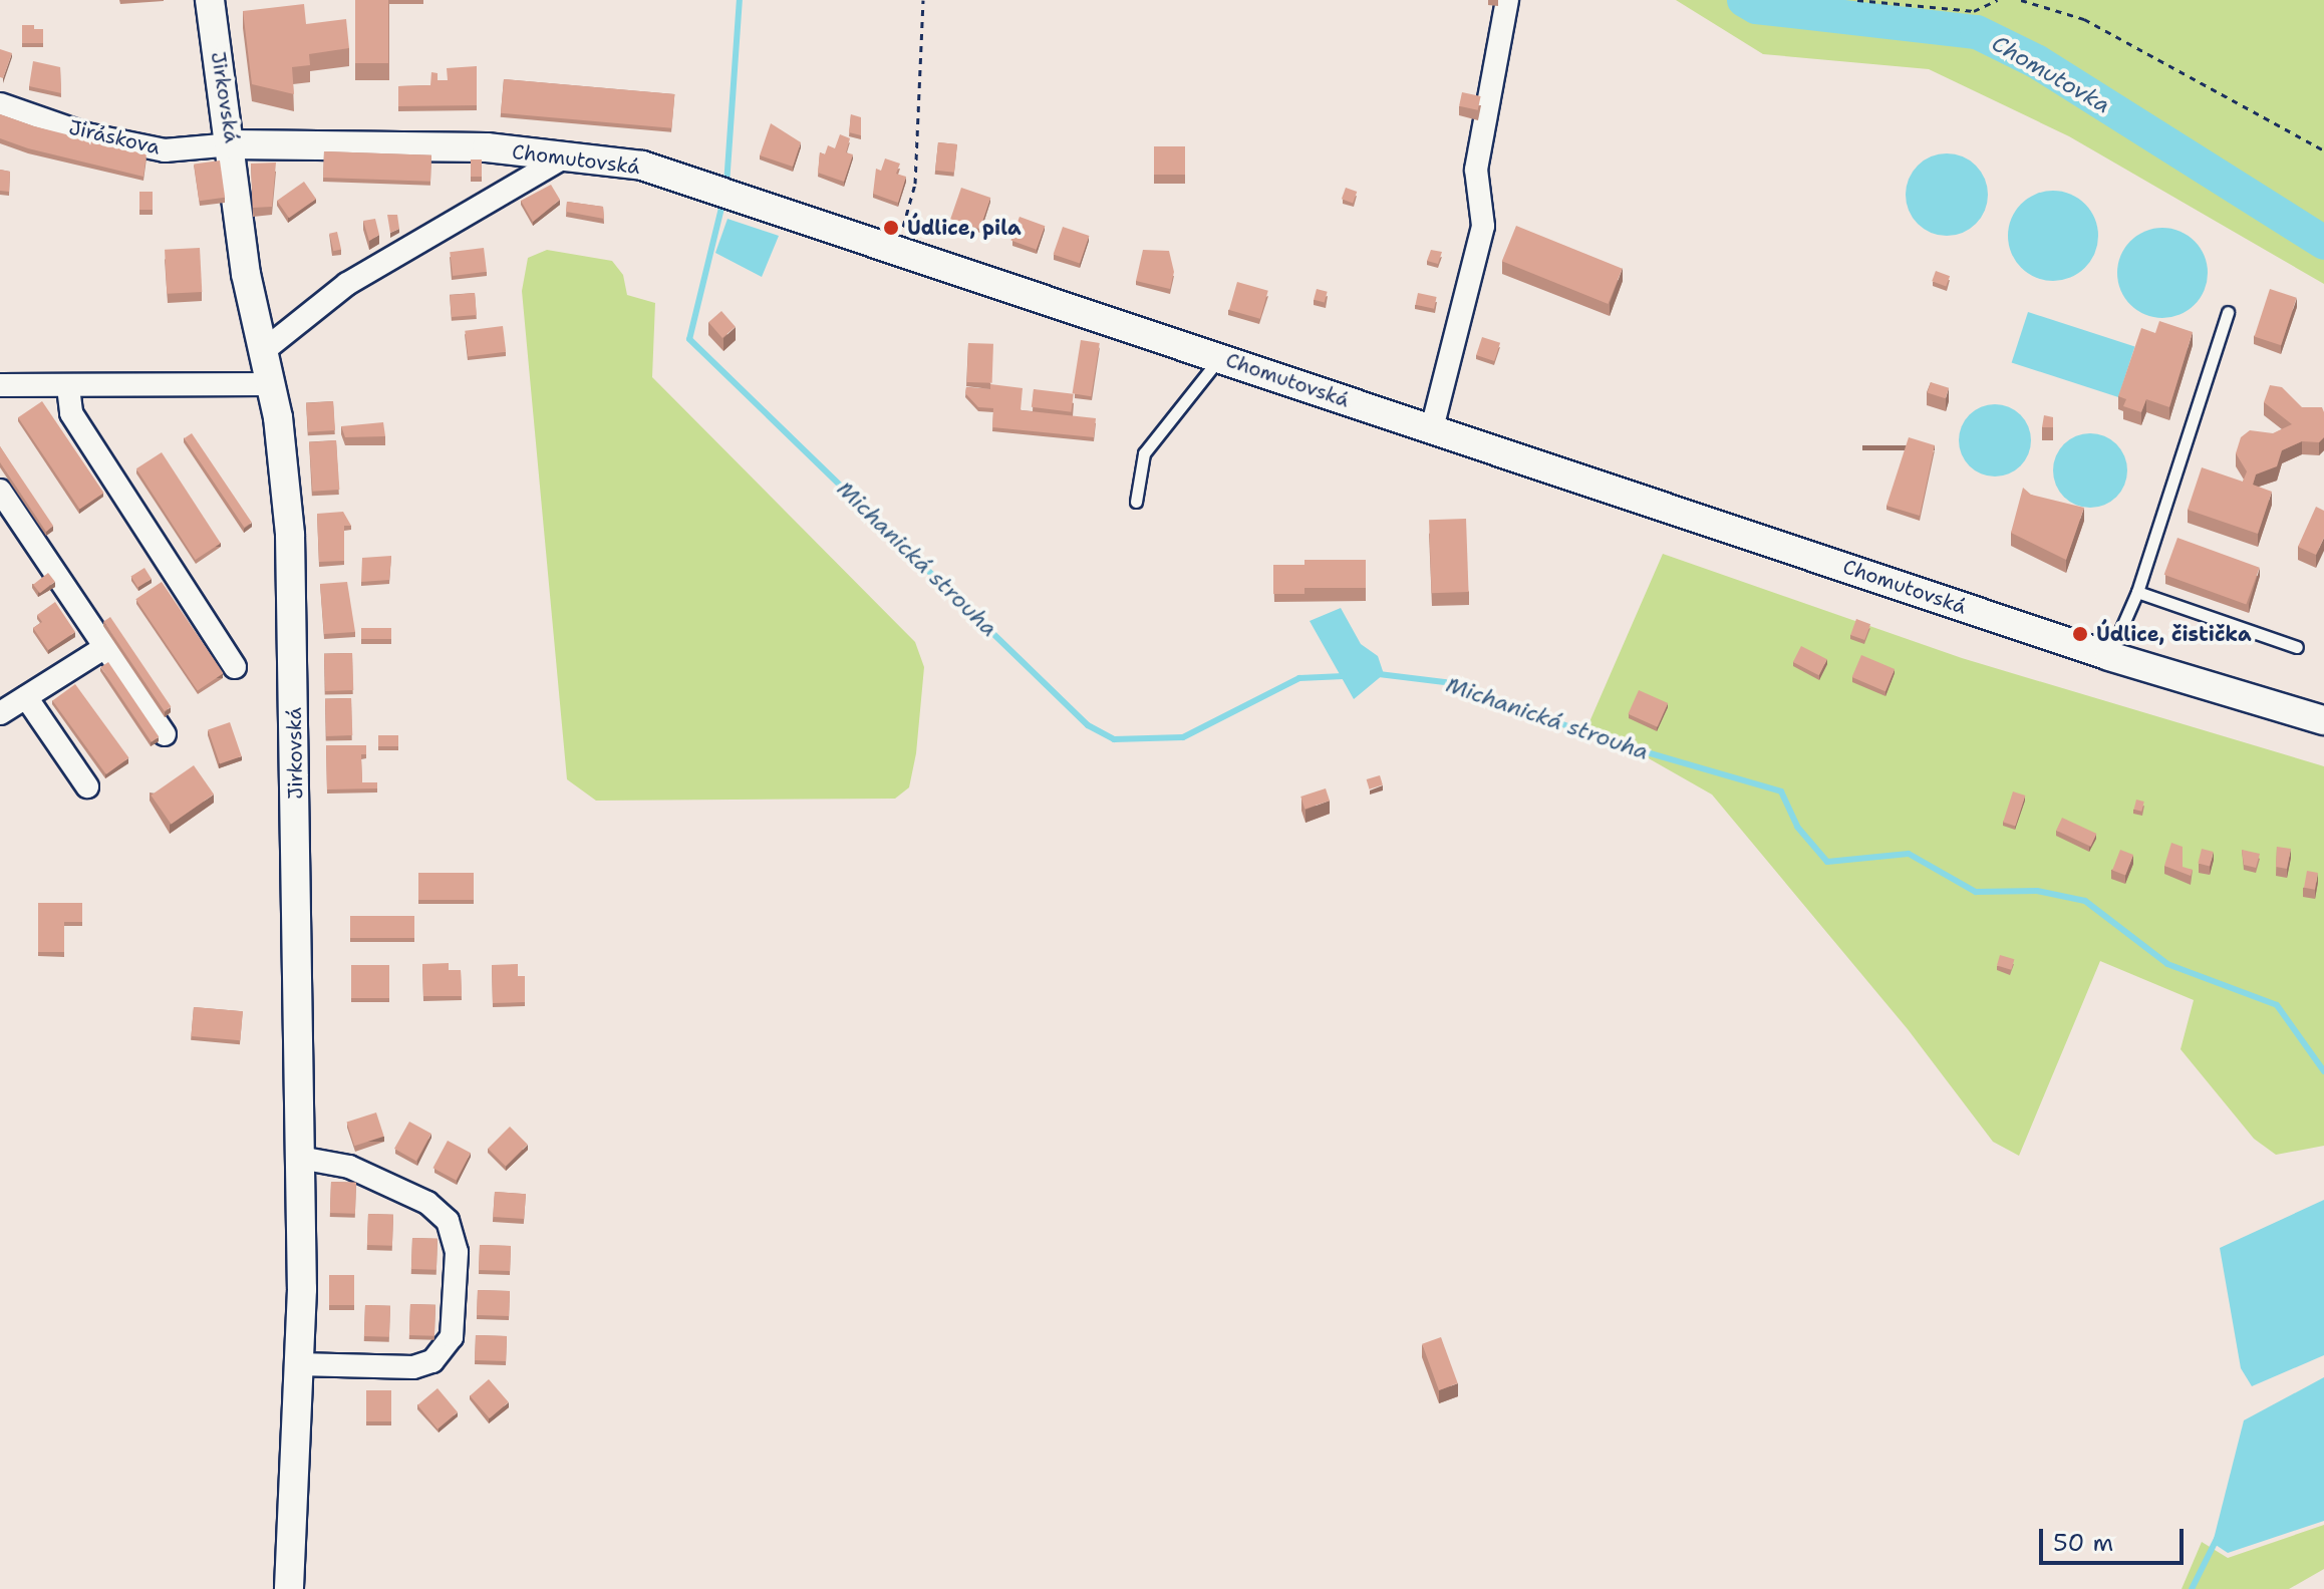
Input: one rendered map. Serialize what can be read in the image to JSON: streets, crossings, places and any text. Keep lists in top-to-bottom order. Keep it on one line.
{"streets":{"street":["Jirkovská","Jiráskova","Chomutovská"]},"crossings":[["Jirkovská","Jiráskova"],["Jirkovská","Chomutovská"],["Jiráskova","Chomutovská"]],"water":["Chomutovka","Michanická strouha"],"places":["Údlice, pila","Údlice, čistička"],"scale_bar":"50 m"}
